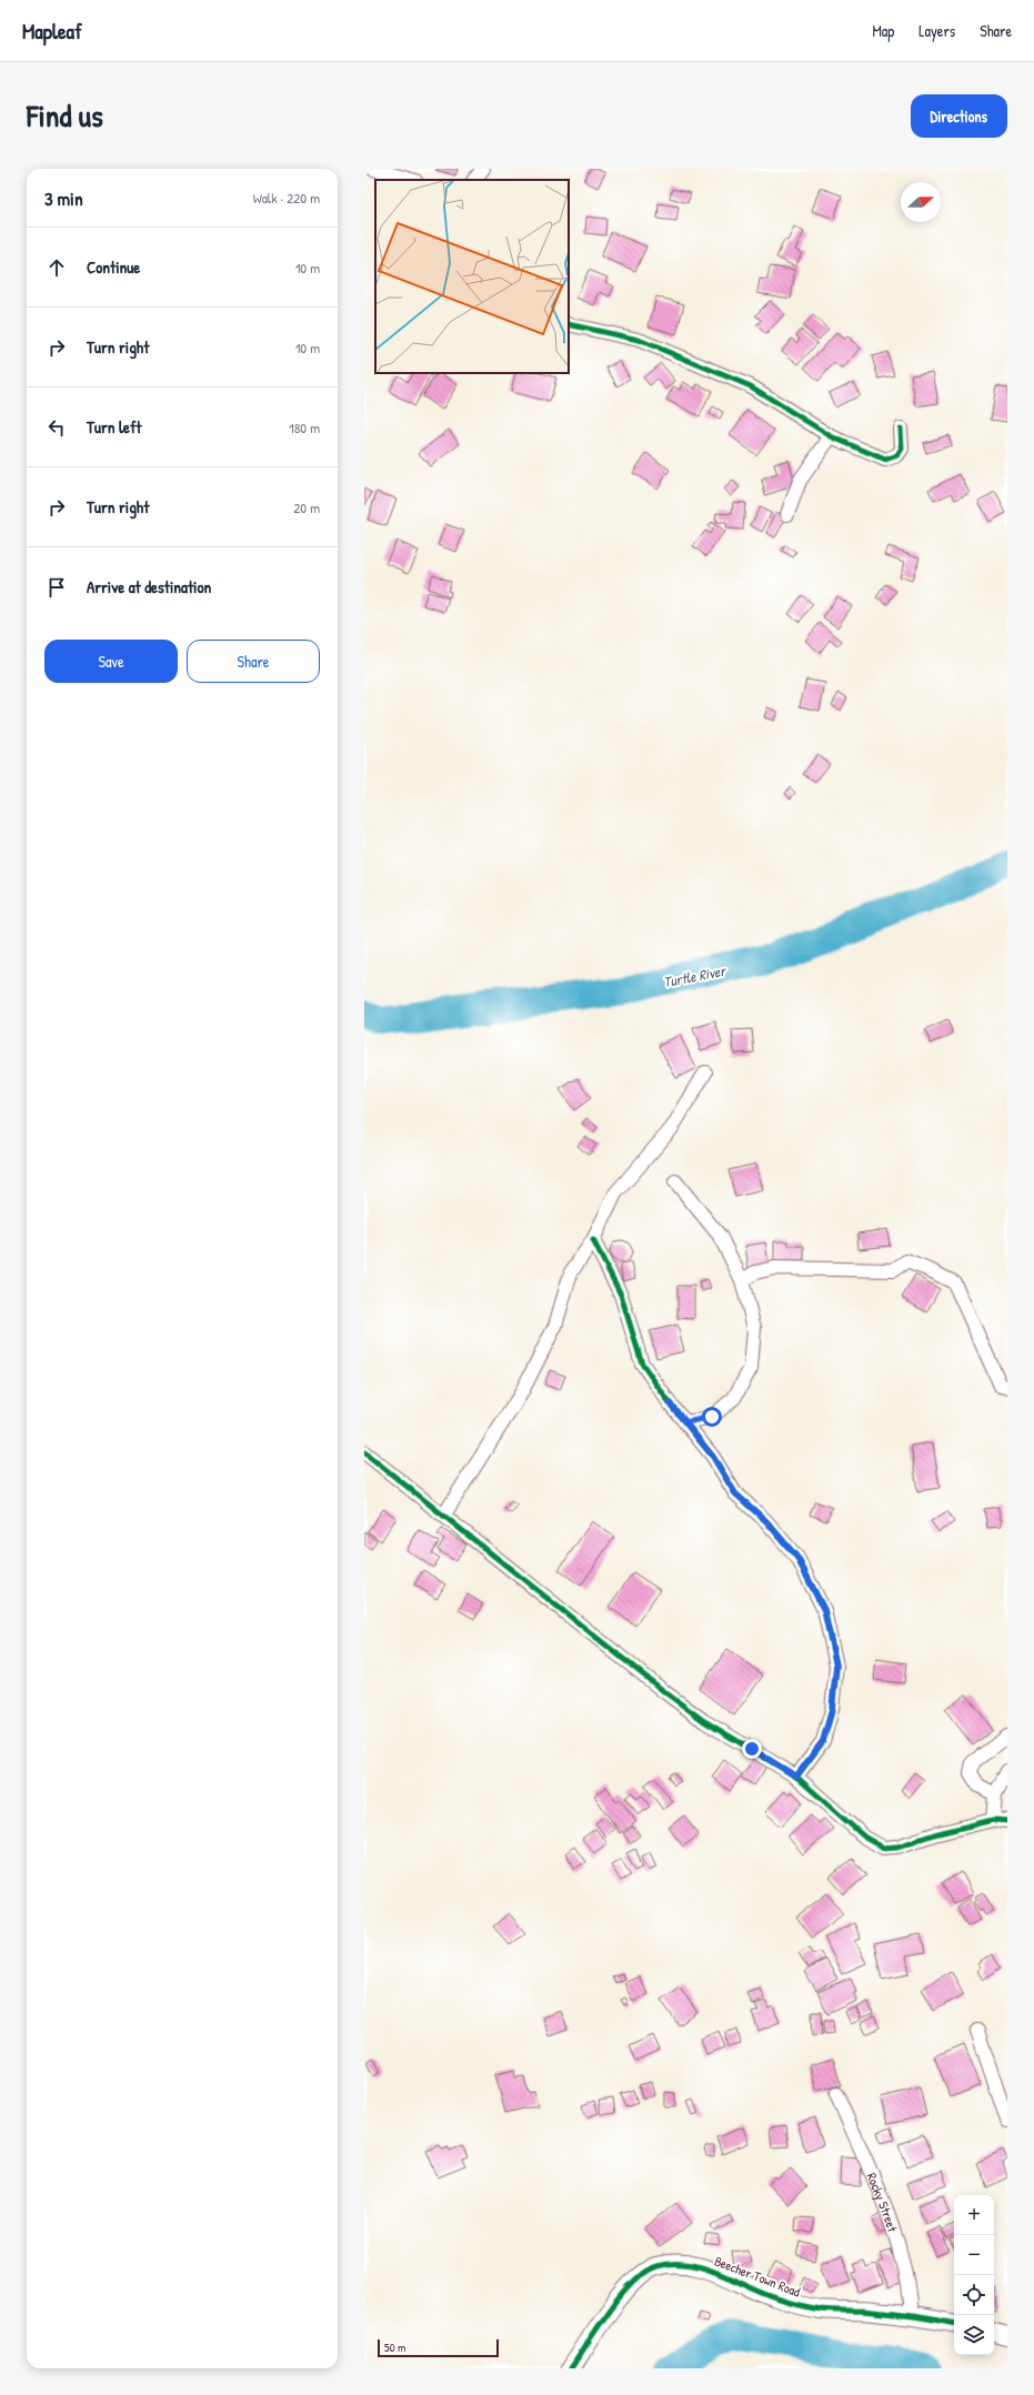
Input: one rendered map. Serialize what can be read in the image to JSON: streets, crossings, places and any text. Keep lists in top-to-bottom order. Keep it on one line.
{"streets":{"street":["Rocky Street","Beecher Town Road"]},"crossings":[["Rocky Street","Beecher Town Road"]],"water":["Turtle River"],"scale_bar":"50 m","north":"right","page":{"header":"Mapleaf","nav":["Map","Layers","Share"],"title":"Find us","buttons":["Directions",["Save","Share"]],"heading":["3 min","Walk · 220 m"],"list":[["Continue","10 m"],["Turn right","10 m"],["Turn left","180 m"],["Turn right","20 m"],"Arrive at destination"],"map_buttons":["+","−"],"scale":"50 m"}}
